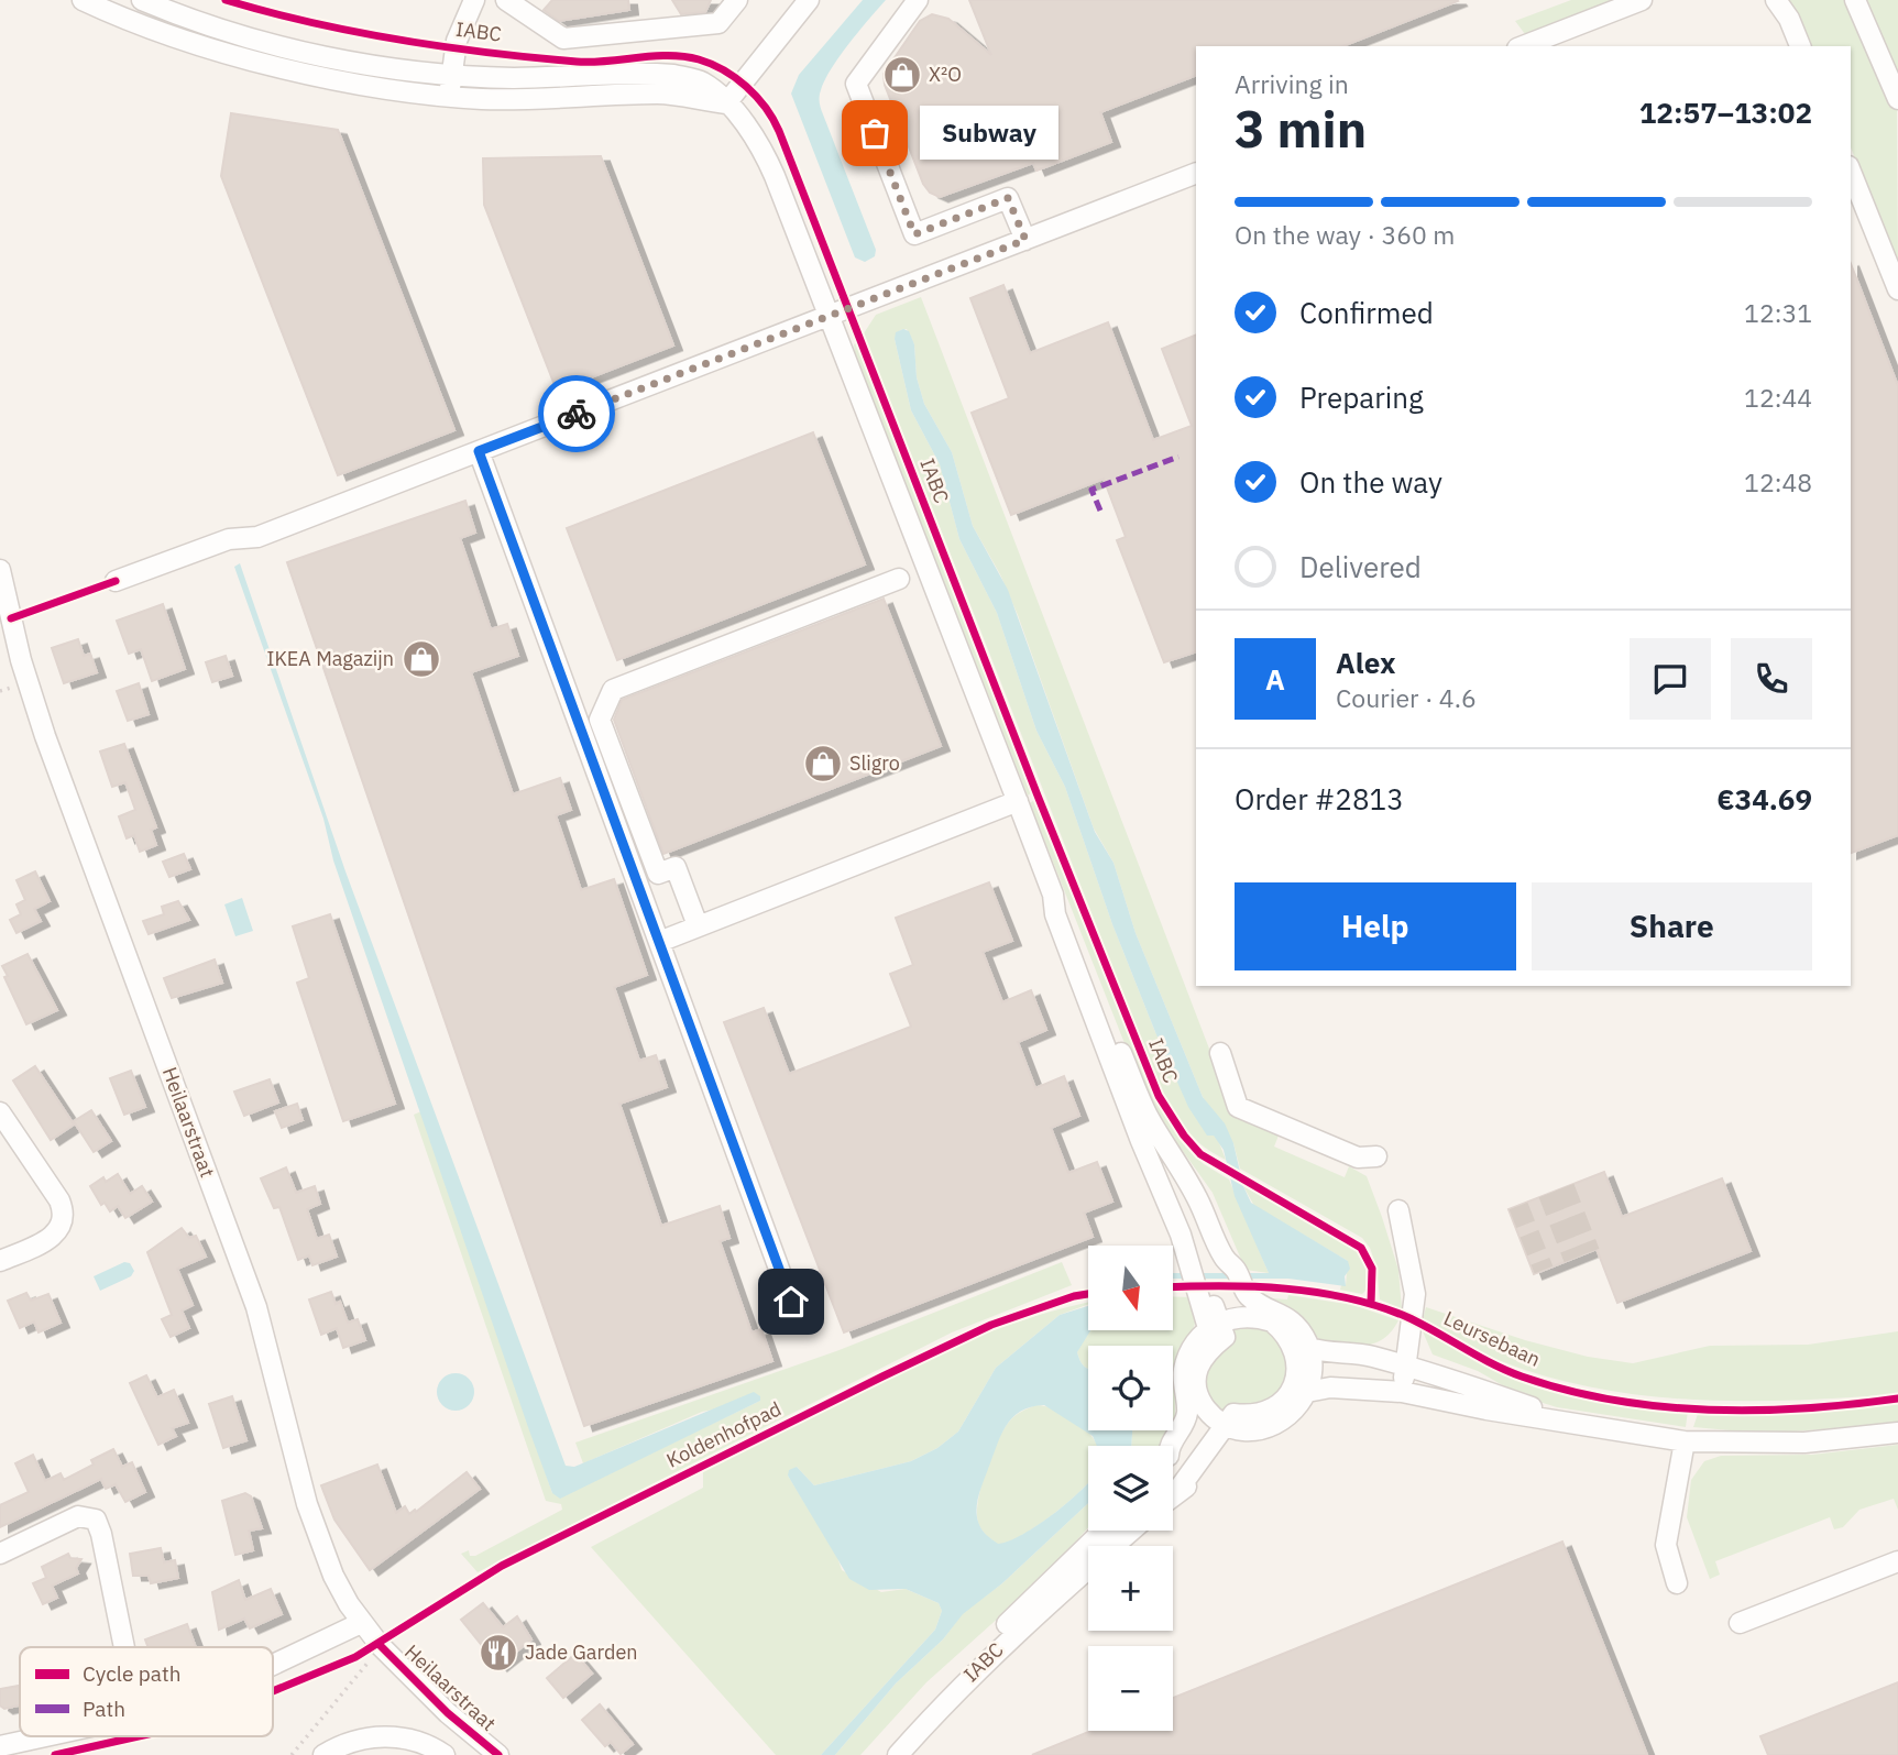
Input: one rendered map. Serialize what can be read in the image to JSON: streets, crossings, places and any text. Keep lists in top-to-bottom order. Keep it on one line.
{"streets":{"street":["IABC","Heilaarstraat"],"cycle path":["Leursebaan","Koldenhofpad"]},"places":{"shop":["X²O","IKEA Magazijn","Sligro"],"other":["Subway"],"restaurant":["Jade Garden"]},"legend":["Cycle path","Path"],"north":"bottom","page":{"heading":["3 min","Arriving in","12:57–13:02"],"panel":["Alex","Courier · 4.6","Order #2813","€34.69"],"bubble":"Subway","bar":"On the way · 360 m","list":[["Confirmed","12:31"],["Preparing","12:44"],["On the way","12:48"],"Delivered"],"round":"A","buttons":["Help","Share"],"map_buttons":["+","−"]}}
